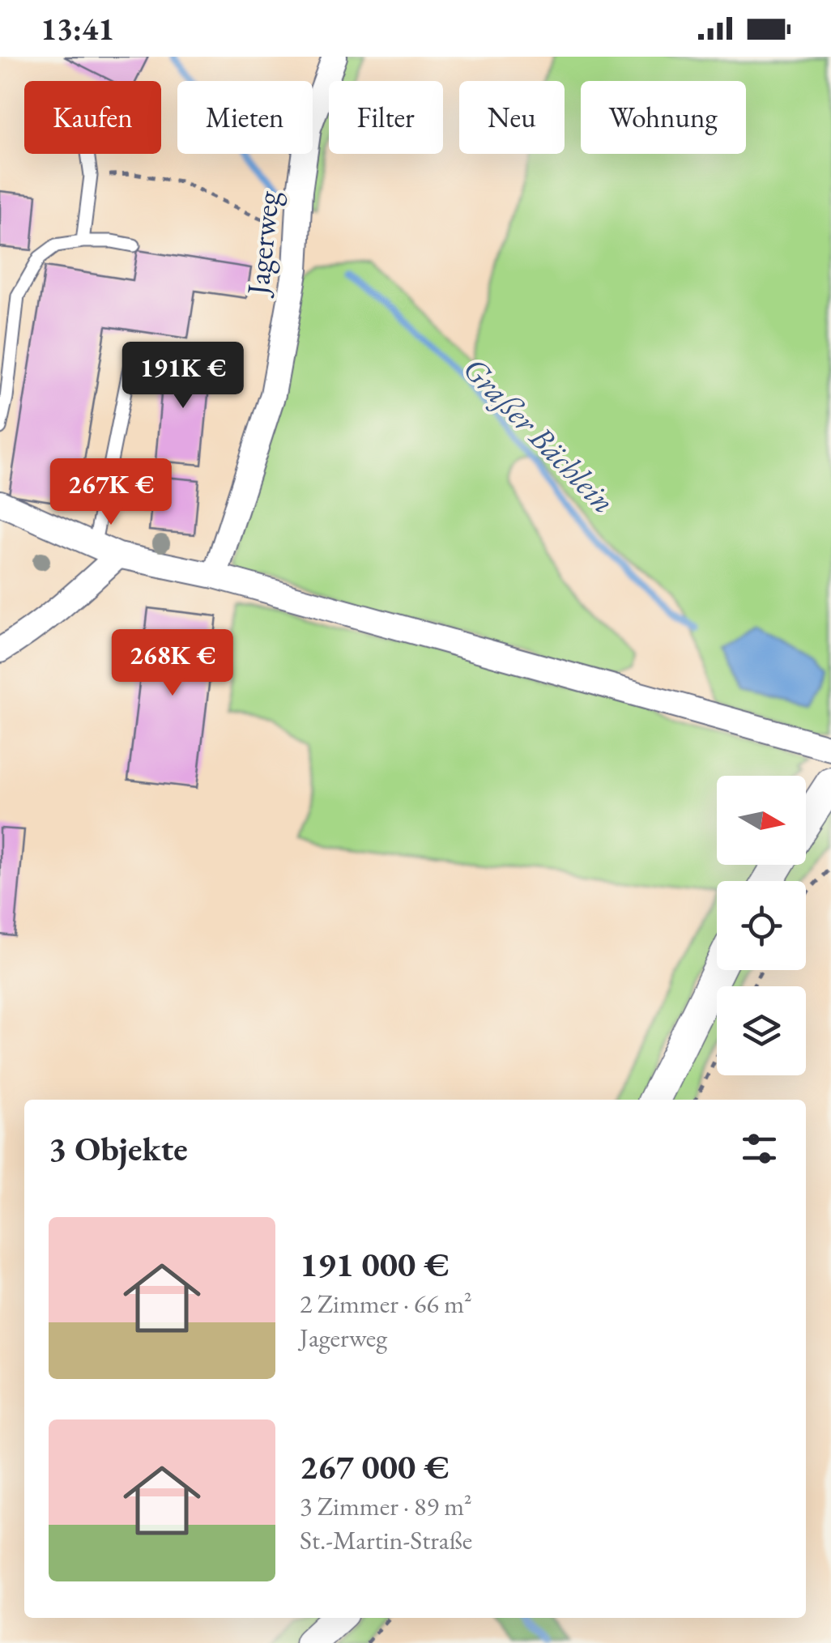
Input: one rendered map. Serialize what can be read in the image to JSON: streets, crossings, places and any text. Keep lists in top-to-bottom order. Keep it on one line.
{"streets":{"street":["Jagerweg"]},"water":["Graßer Bächlein"],"north":"right","page":{"status":"13:41","chip":["Kaufen","Mieten","Filter","Neu","Wohnung"],"price":["191K €","267K €","268K €"],"heading":"3 Objekte","list":[{"name":"191 000 €","note":"2 Zimmer · 66 m² · Jagerweg"},{"name":"267 000 €","note":"3 Zimmer · 89 m² · St.-Martin-Straße"}]}}
